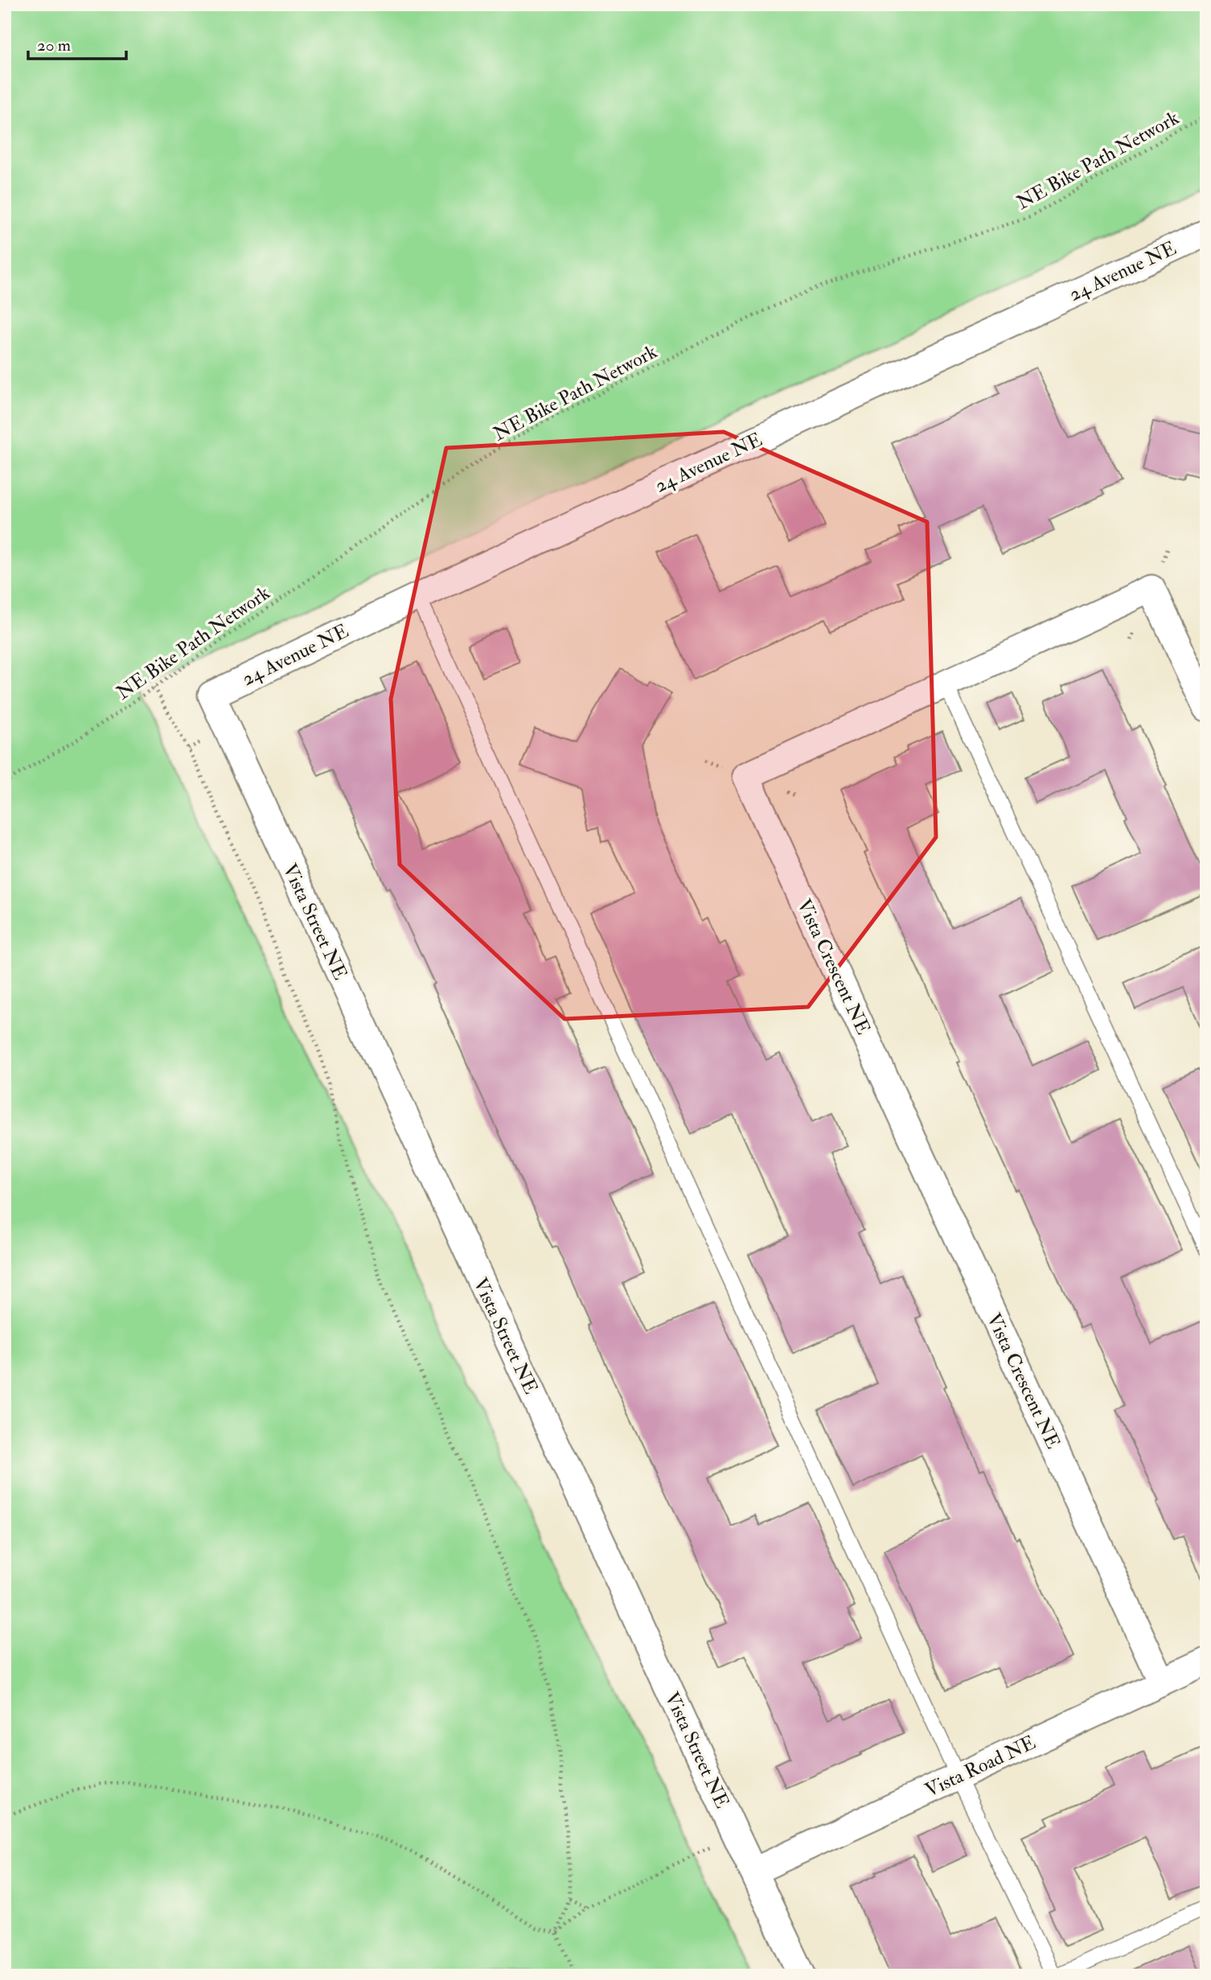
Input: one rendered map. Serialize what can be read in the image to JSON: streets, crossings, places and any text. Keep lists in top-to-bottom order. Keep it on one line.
{"streets":{"street":["24 Avenue NE","Vista Street NE","Vista Crescent NE","Vista Road NE"],"path":["NE Bike Path Network"]},"crossings":[["24 Avenue NE","Vista Street NE"],["Vista Street NE","Vista Road NE"],["Vista Crescent NE","Vista Road NE"]],"scale_bar":"20 m"}
